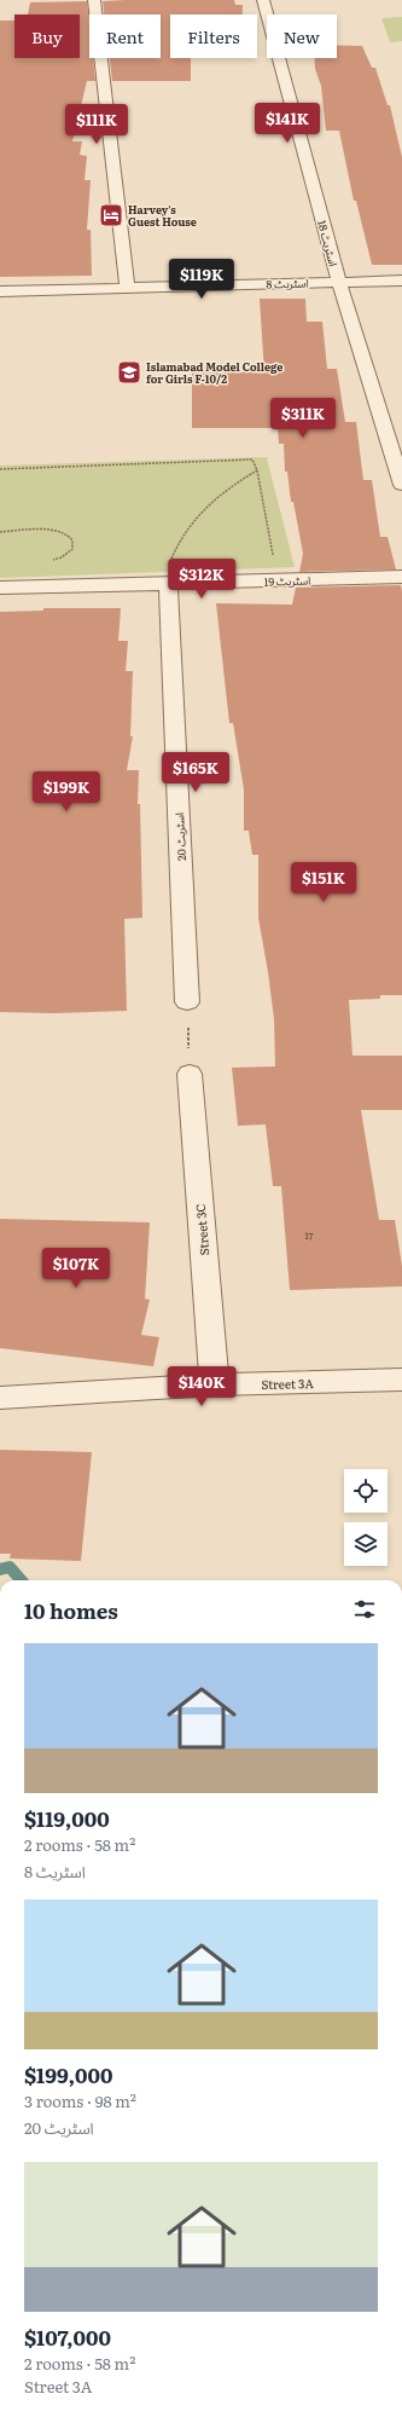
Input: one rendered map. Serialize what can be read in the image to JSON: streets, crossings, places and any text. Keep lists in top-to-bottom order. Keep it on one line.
{"streets":{"street":["اسٹریٹ 18","اسٹریٹ 8","اسٹریٹ 19","اسٹریٹ 20","Street 3C","Street 3A"]},"crossings":[["اسٹریٹ 18","اسٹریٹ 8"],["اسٹریٹ 19","اسٹریٹ 20"],["Street 3C","Street 3A"]],"places":{"hotel":["Harvey's Guest House"],"school or university":["Islamabad Model College for Girls F-10/2"]},"house_numbers":["17"],"page":{"chip":["Buy","Rent","Filters","New"],"price":["$141K","$111K","$119K","$311K","$312K","$165K","$199K","$151K","$107K","$140K"],"heading":"10 homes","list":[{"name":"$119,000","note":"2 rooms · 58 m² · اسٹریٹ 8"},{"name":"$199,000","note":"3 rooms · 98 m² · اسٹریٹ 20"},{"name":"$107,000","note":"2 rooms · 58 m² · Street 3A"}]}}
